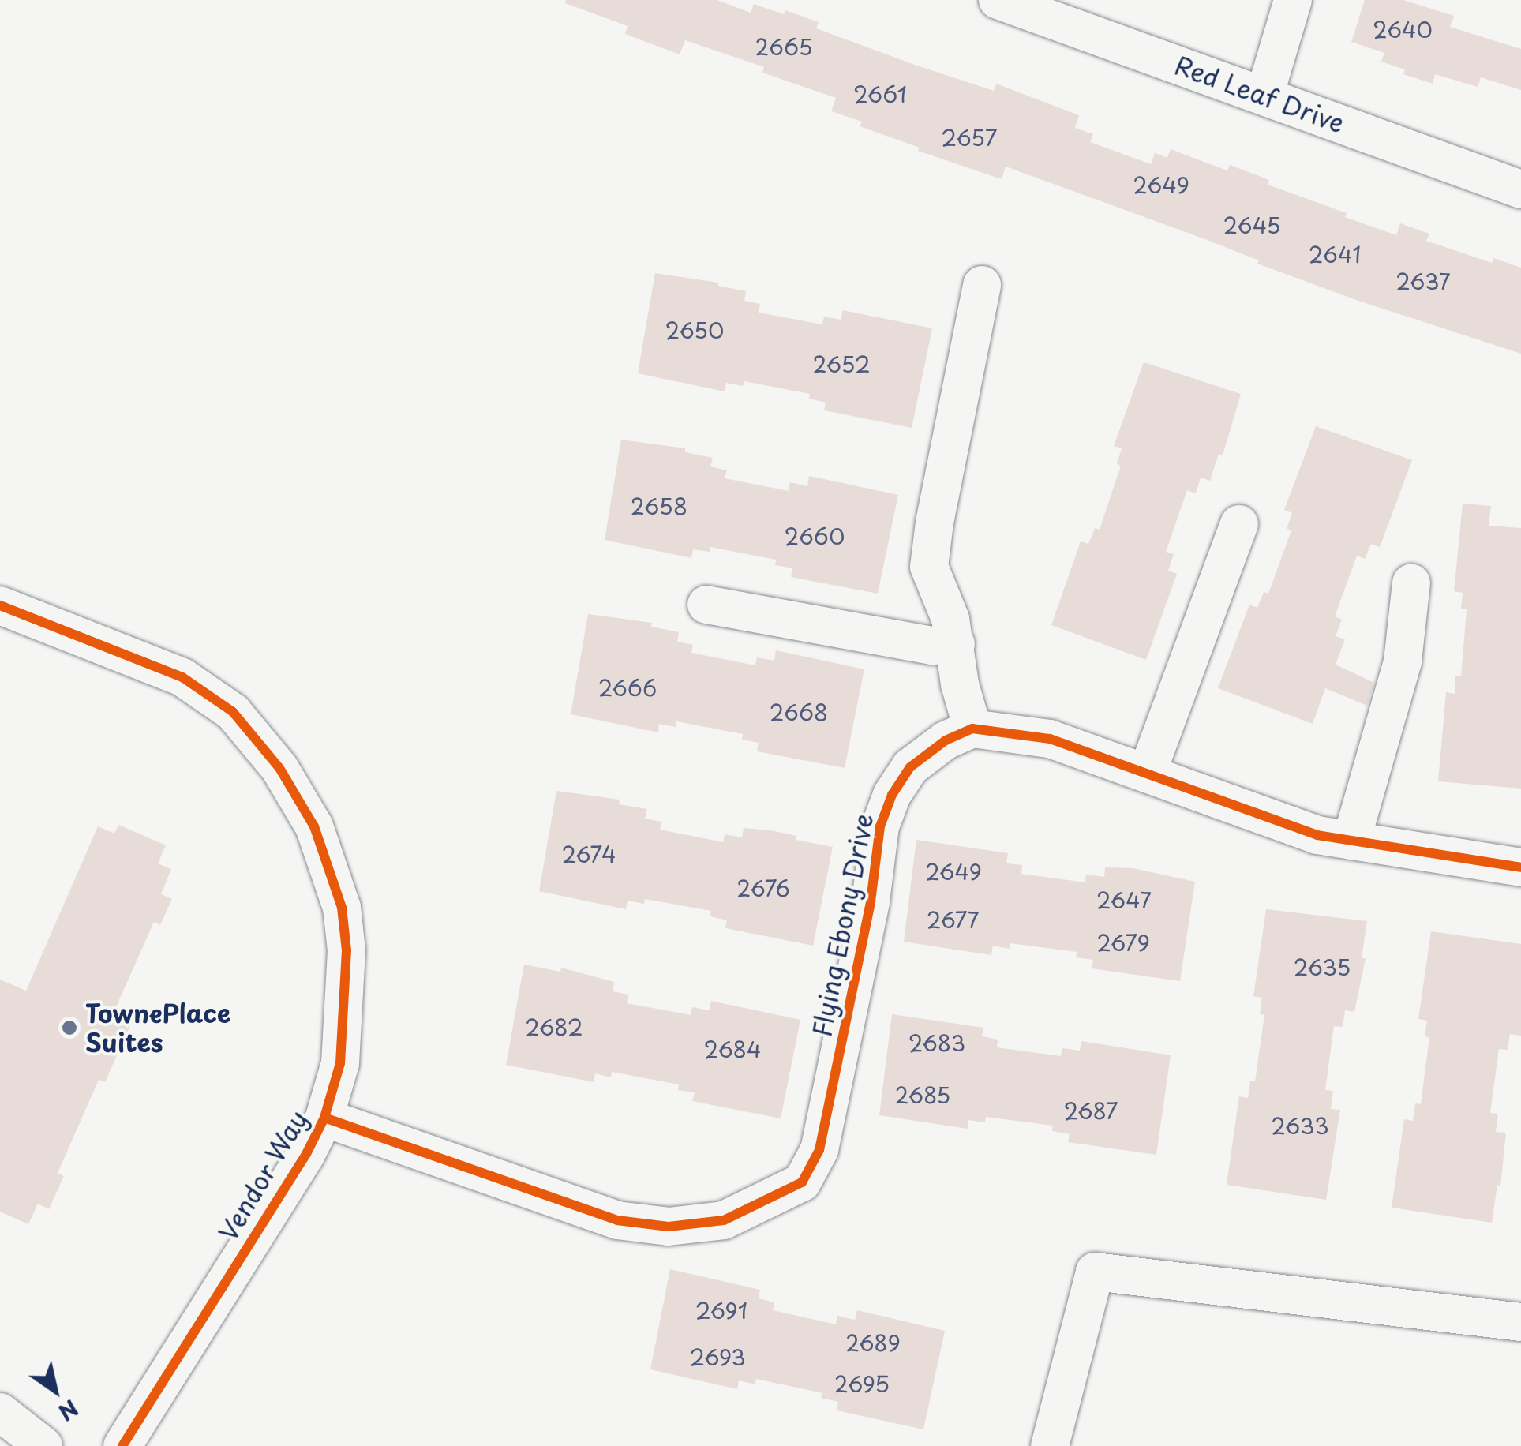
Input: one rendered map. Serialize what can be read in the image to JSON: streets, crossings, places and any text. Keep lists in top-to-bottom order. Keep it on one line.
{"streets":{"street":["Red Leaf Drive","Flying Ebony Drive","Vendor Way"]},"crossings":[["Flying Ebony Drive","Vendor Way"]],"places":["TownePlace Suites"],"house_numbers":["2640","2665","2661","2657","2649","2645","2641","2637","2650","2652","2658","2660","2666","2668","2674","2649","2676","2647","2677","2679","2635","2682","2683","2684","2685","2687","2633","2691","2689","2693","2695"],"north":"bottom right"}
